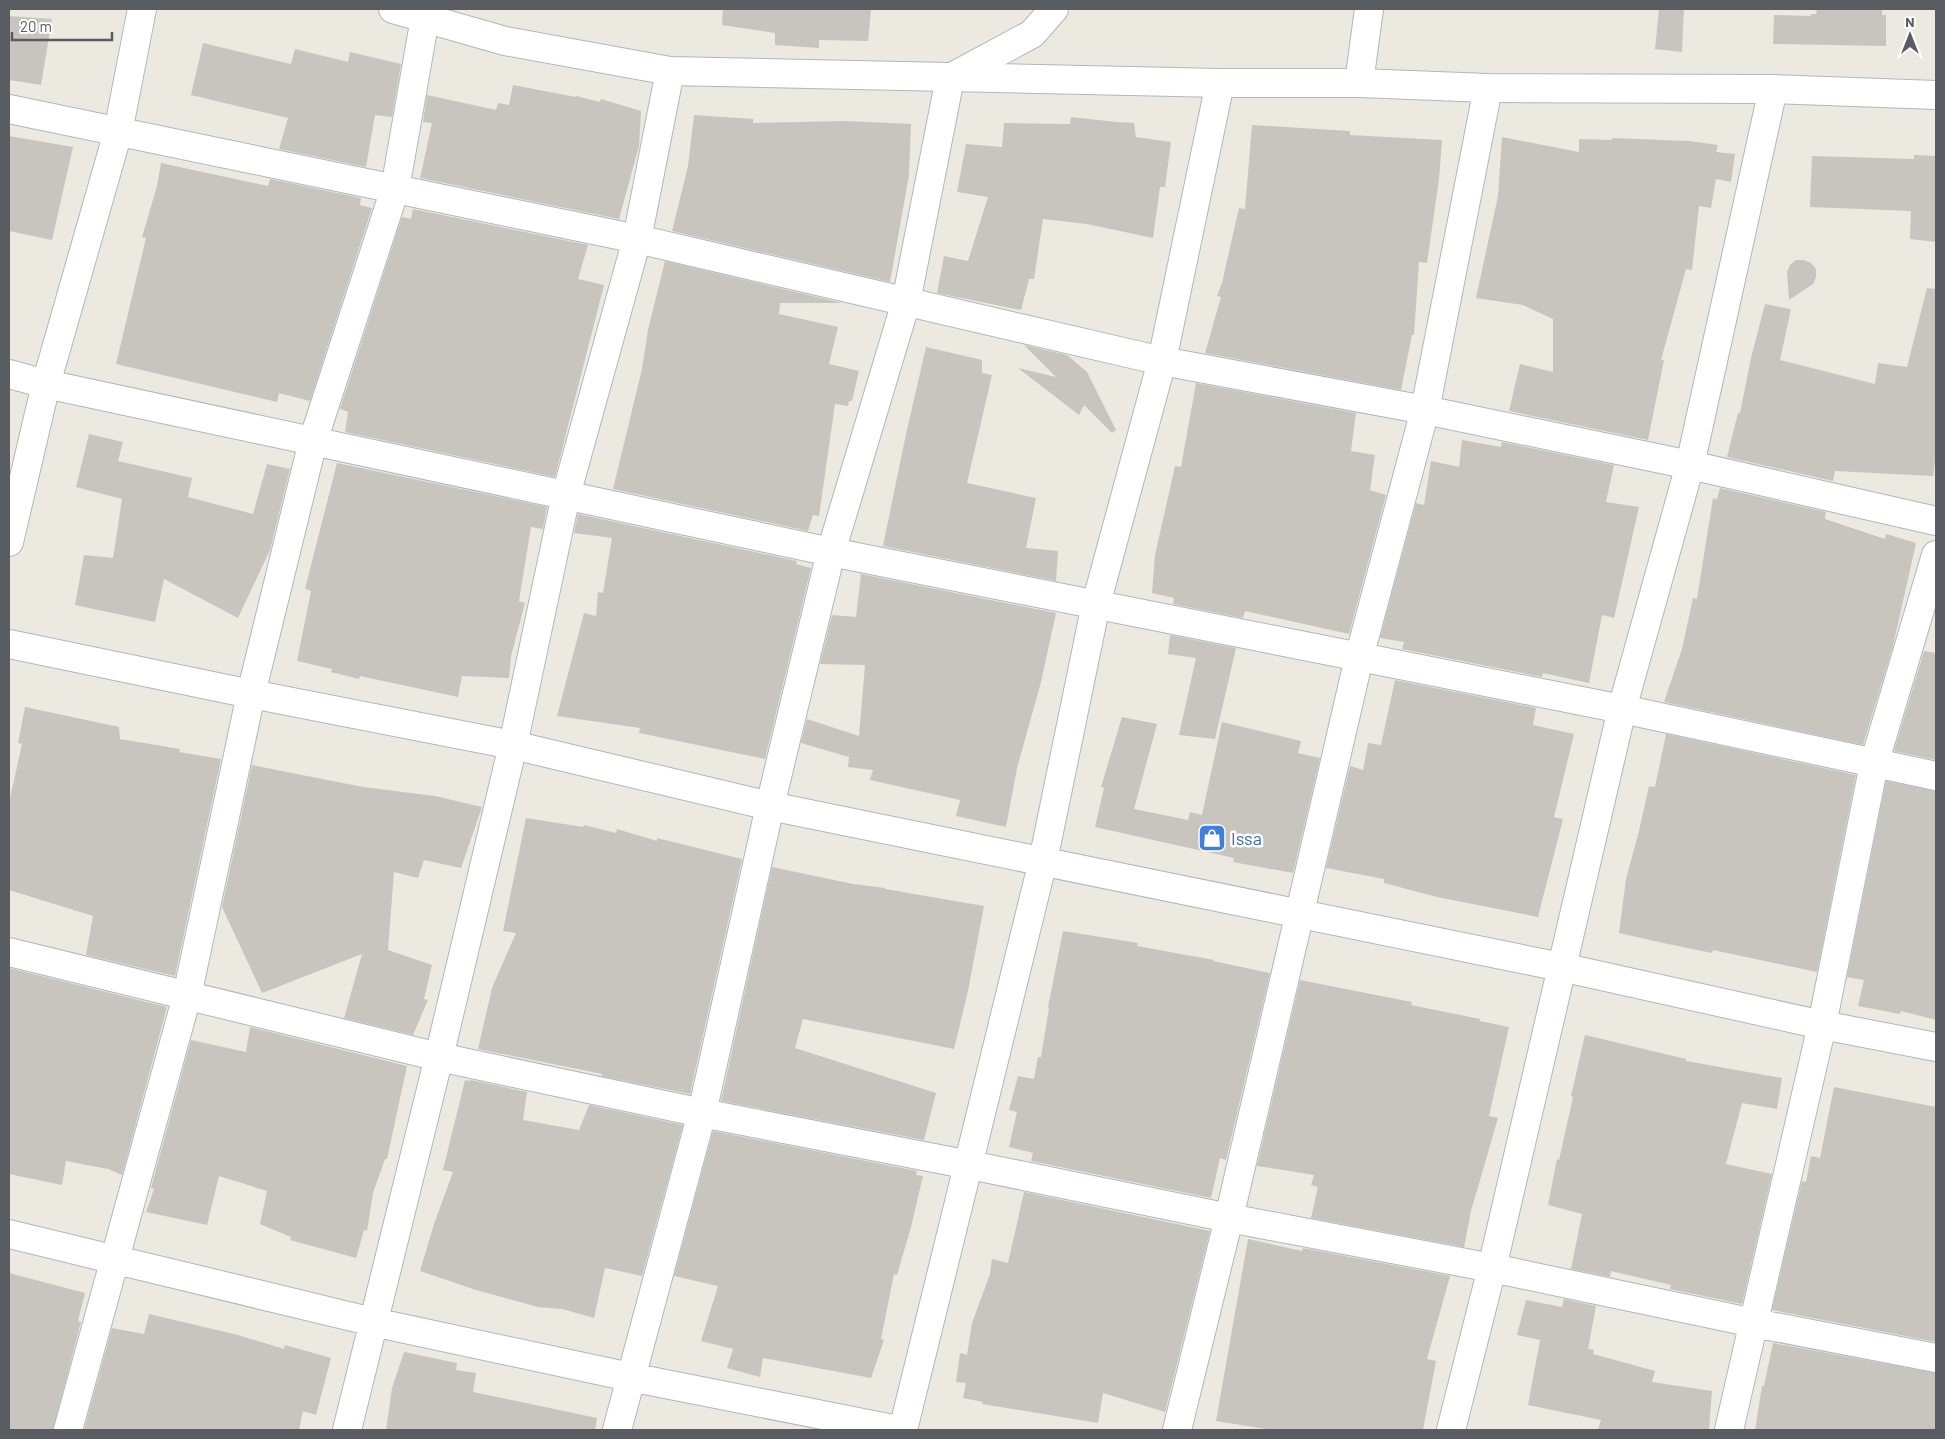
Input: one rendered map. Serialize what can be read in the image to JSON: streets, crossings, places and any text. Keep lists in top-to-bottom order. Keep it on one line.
{"places":{"shop":["Issa"]},"scale_bar":"20 m","north":"top"}
